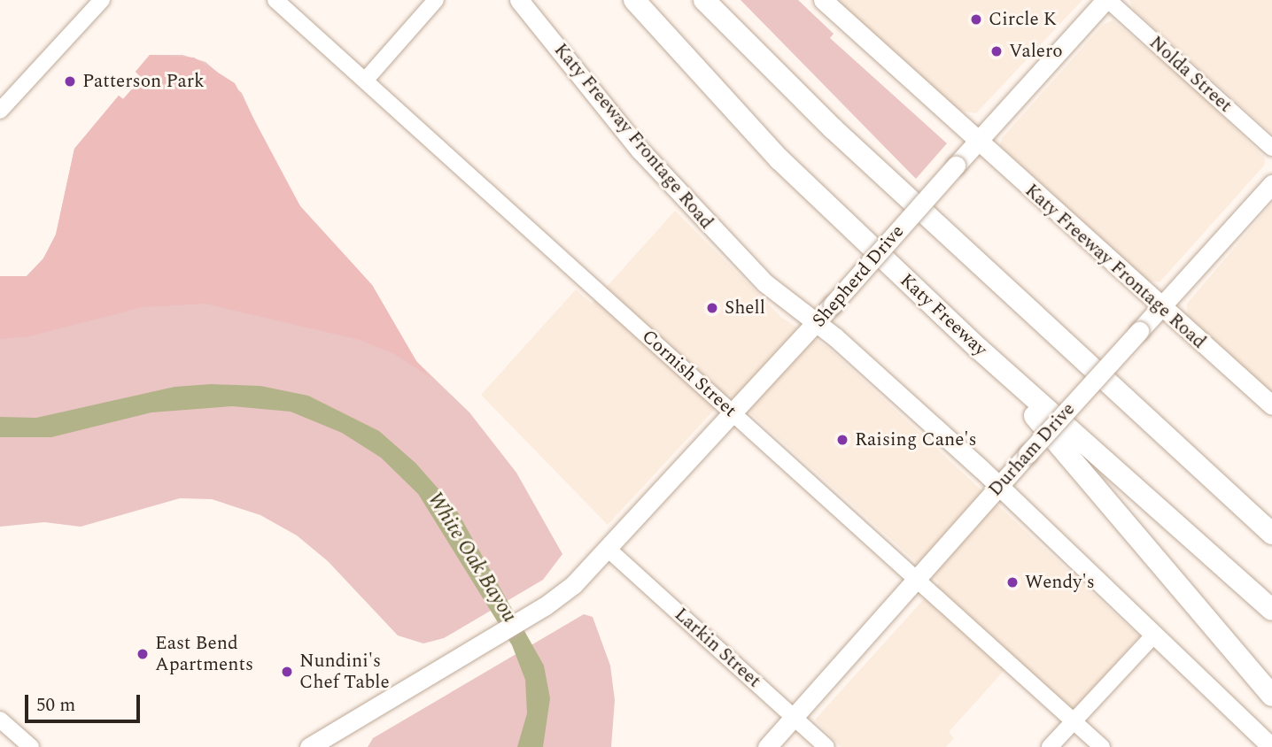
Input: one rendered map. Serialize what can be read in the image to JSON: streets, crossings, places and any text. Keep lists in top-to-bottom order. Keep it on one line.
{"streets":{"highway":["Katy Freeway"],"main road":["Katy Freeway Frontage Road","Shepherd Drive","Durham Drive"],"street":["Nolda Street","Cornish Street","Larkin Street"]},"crossings":[["Nolda Street","Shepherd Drive"],["Katy Freeway Frontage Road","Shepherd Drive"],["Katy Freeway Frontage Road","Durham Drive"],["Shepherd Drive","Cornish Street"],["Shepherd Drive","Larkin Street"],["Cornish Street","Durham Drive"],["Durham Drive","Larkin Street"]],"water":["White Oak Bayou"],"places":["Circle K","Valero","Patterson Park","Shell","Raising Cane's","Wendy's","East Bend Apartments","Nundini's Chef Table"],"scale_bar":"50 m"}
